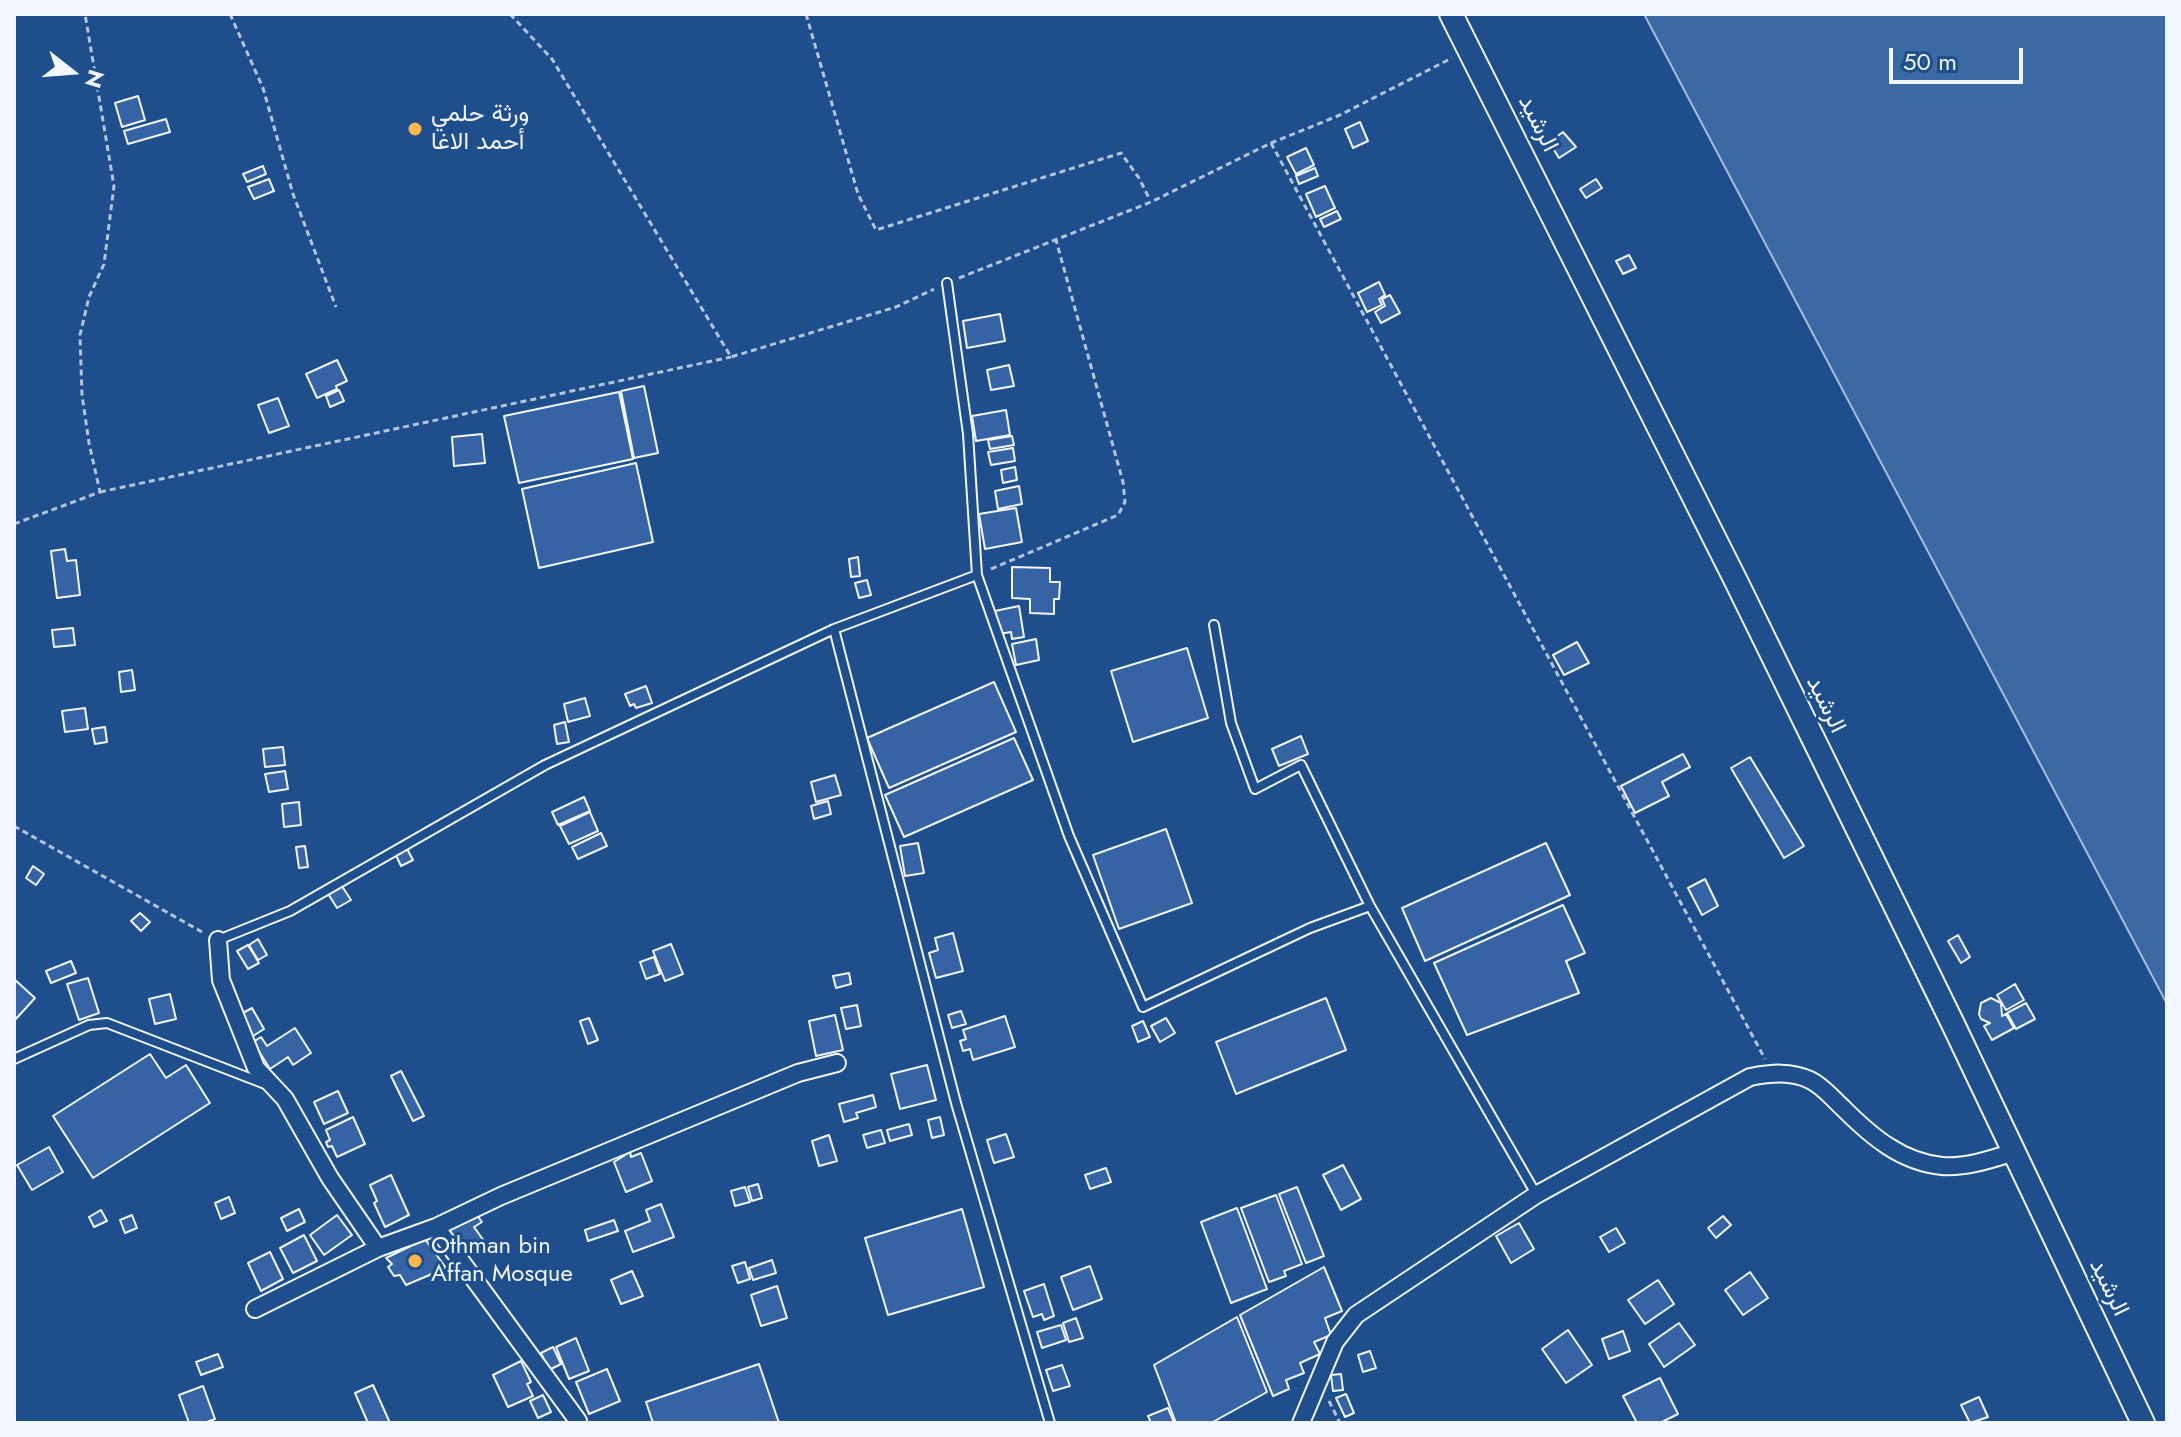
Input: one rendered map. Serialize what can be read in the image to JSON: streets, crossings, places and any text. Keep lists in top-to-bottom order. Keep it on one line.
{"streets":{"main road":["الرشيد"]},"places":["ورثة حلمي أحمد الاغا","Othman bin Affan Mosque"],"scale_bar":"50 m","north":"right"}
